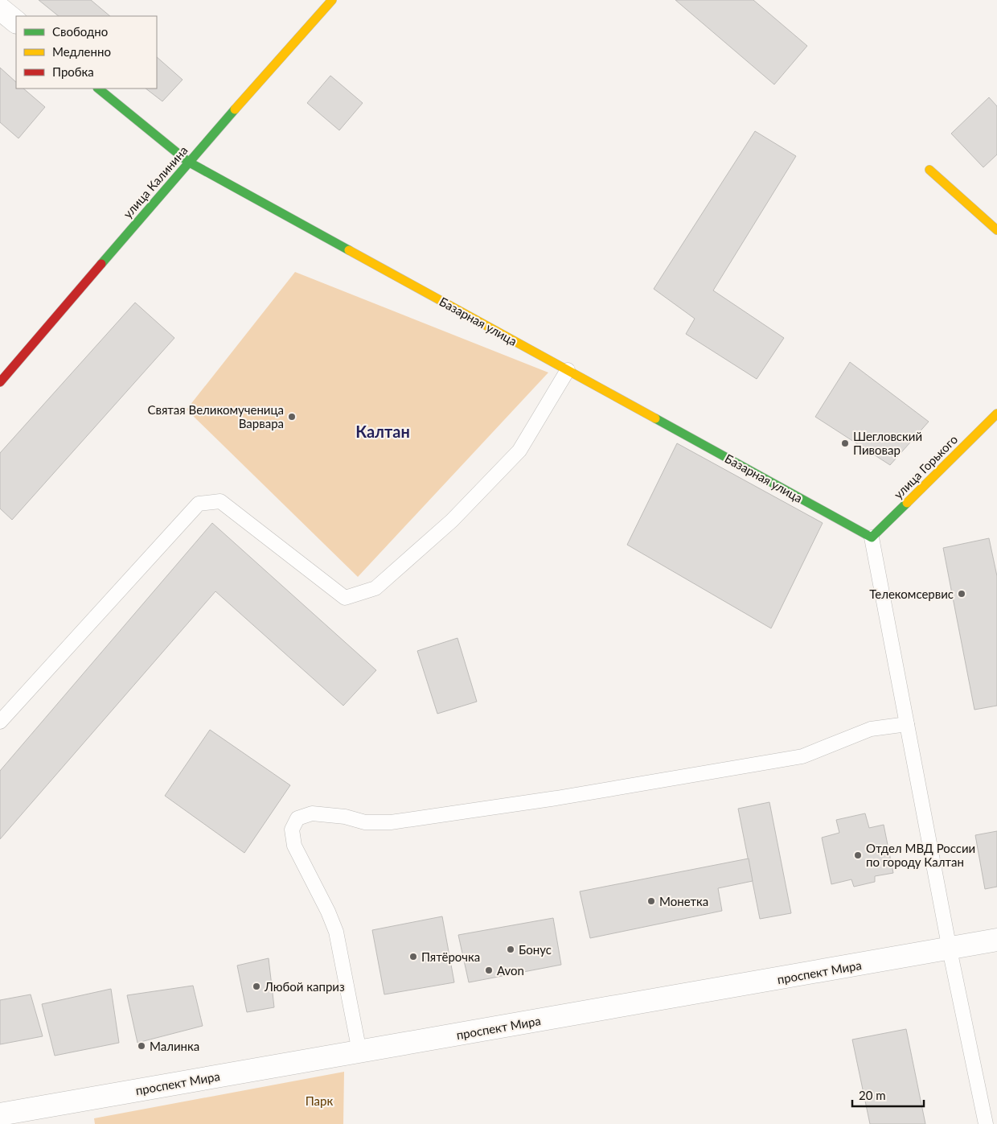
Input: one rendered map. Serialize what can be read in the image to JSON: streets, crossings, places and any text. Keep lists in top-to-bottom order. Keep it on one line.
{"streets":{"street":["улица Калинина","Базарная улица","улица Горького","проспект Мира"]},"crossings":[["улица Калинина","Базарная улица"],["Базарная улица","улица Горького"]],"districts":["Калтан"],"parks":["Парк"],"places":["Святая Великомученица Варвара","Шегловский Пивовар","Телекомсервис","Отдел МВД России по городу Калтан","Монетка","Бонус","Пятёрочка","Avon","Любой каприз","Малинка"],"legend":["Свободно","Медленно","Пробка"],"scale_bar":"20 m"}
